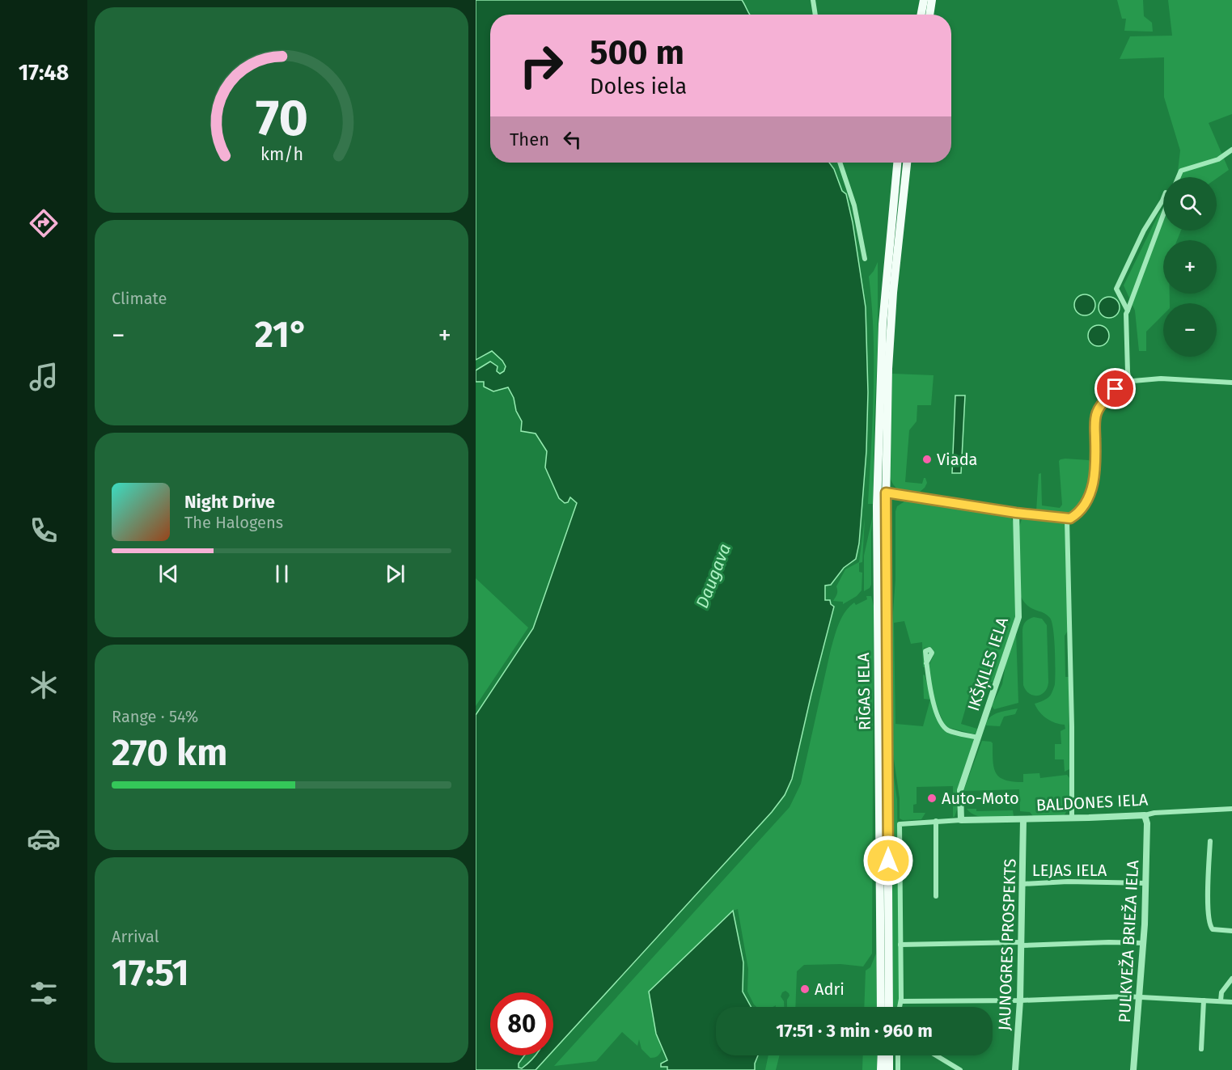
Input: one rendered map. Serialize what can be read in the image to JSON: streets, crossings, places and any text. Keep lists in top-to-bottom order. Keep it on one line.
{"streets":{"highway":["RĪGAS IELA"],"street":["IKŠĶILES IELA","BALDONES IELA","LEJAS IELA","PULKVEŽA BRIEŽA IELA","JAUNOGRES PROSPEKTS"]},"crossings":[["IKŠĶILES IELA","BALDONES IELA"],["BALDONES IELA","PULKVEŽA BRIEŽA IELA"],["BALDONES IELA","JAUNOGRES PROSPEKTS"],["LEJAS IELA","PULKVEŽA BRIEŽA IELA"],["LEJAS IELA","JAUNOGRES PROSPEKTS"]],"water":["Daugava"],"places":["Viada","Auto-Moto","Adri"],"page":{"tabs":"17:48","turn":["500 m","Doles iela"],"then":"Then","map_buttons":["+","−"],"tile":["Climate",["Range · 54%","270 km"],["Arrival","17:51"]],"heat":["−","21°","+"],"song":["Night Drive","The Halogens"],"limit":"80","trip":"17:51 · 3 min · 960 m","gauge":["70","km/h"]}}
